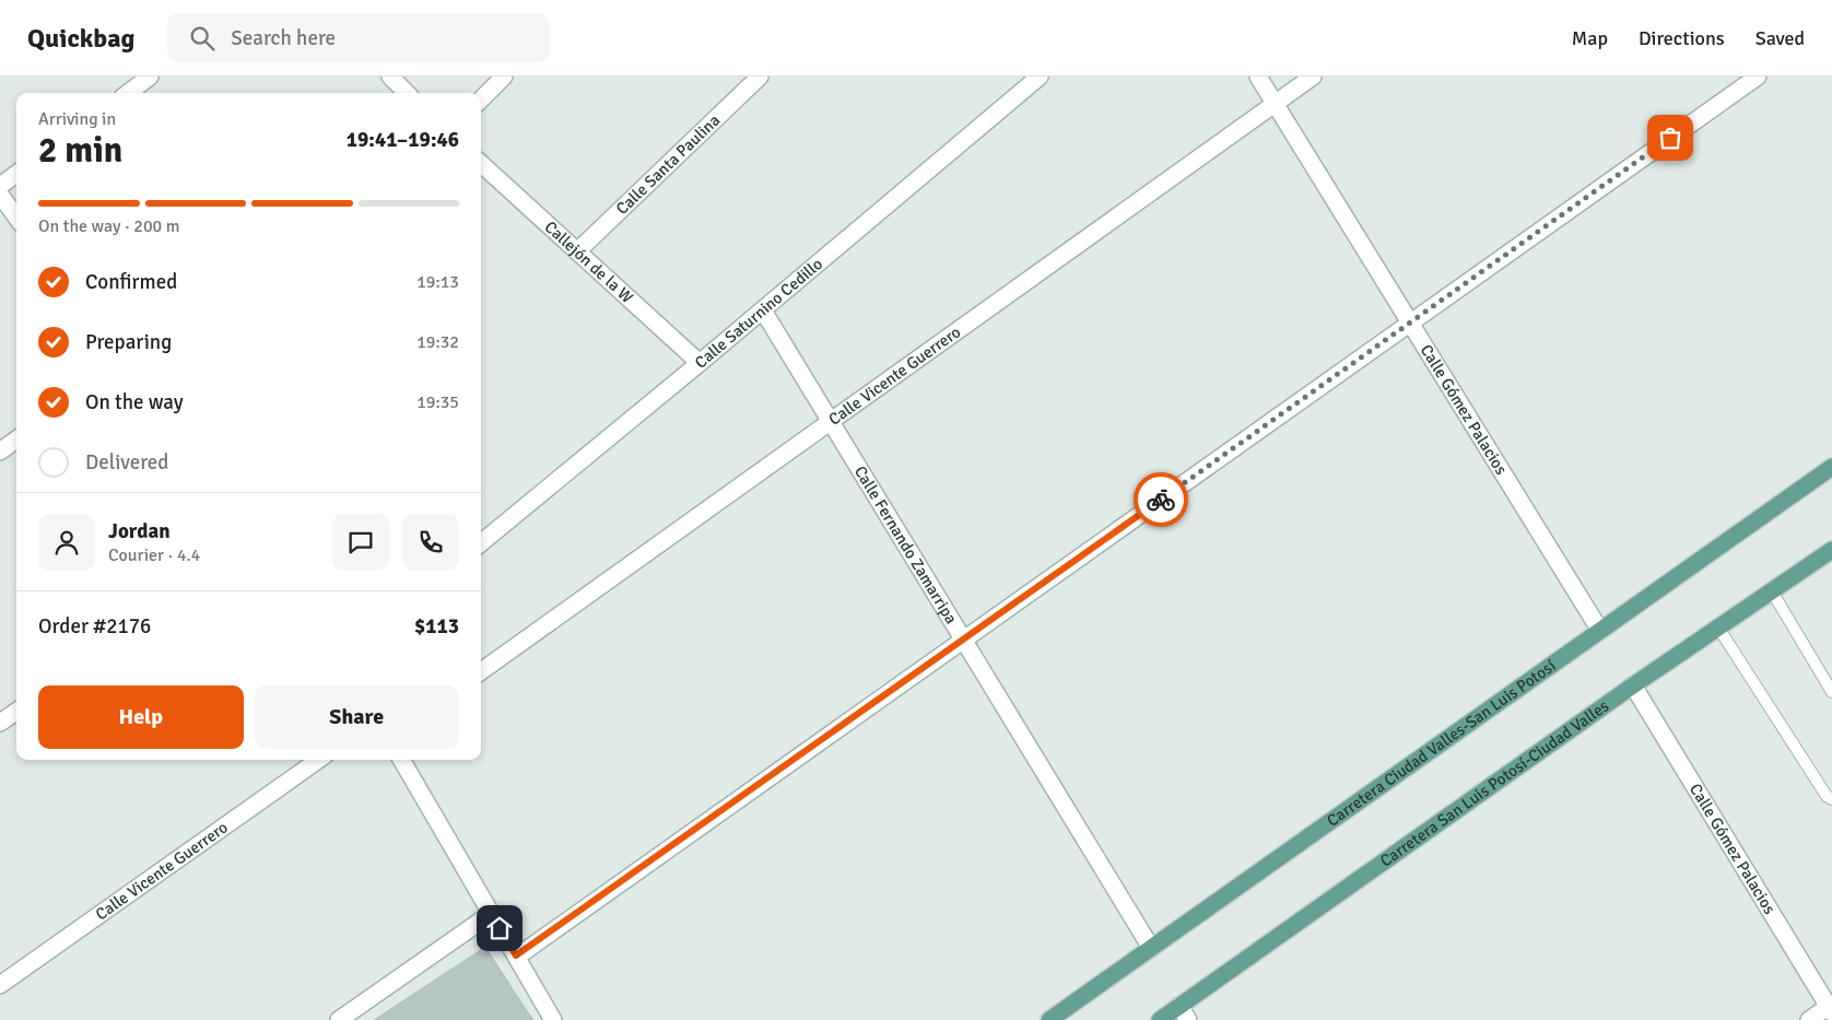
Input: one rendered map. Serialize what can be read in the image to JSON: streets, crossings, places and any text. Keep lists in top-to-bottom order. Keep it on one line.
{"streets":{"main road":["Carretera Ciudad Valles-San Luis Potosí","Carretera San Luis Potosí-Ciudad Valles"],"street":["Calle Santa Paulina","Callejón de la W","Calle Saturnino Cedillo","Calle Vicente Guerrero","Calle Gómez Palacios","Calle Fernando Zamarripa"]},"crossings":[["Calle Santa Paulina","Callejón de la W"],["Callejón de la W","Calle Saturnino Cedillo"],["Calle Saturnino Cedillo","Calle Fernando Zamarripa"],["Calle Vicente Guerrero","Calle Gómez Palacios"],["Calle Vicente Guerrero","Calle Fernando Zamarripa"],["Calle Gómez Palacios","Carretera Ciudad Valles-San Luis Potosí"],["Calle Gómez Palacios","Carretera San Luis Potosí-Ciudad Valles"],["Calle Fernando Zamarripa","Carretera Ciudad Valles-San Luis Potosí"]],"page":{"header":"Quickbag","search":"Search here","nav":["Map","Directions","Saved"],"heading":["2 min","Arriving in","19:41–19:46"],"panel":["Jordan","Courier · 4.4","Order #2176","$113"],"bar":"On the way · 200 m","list":[["Confirmed","19:13"],["Preparing","19:32"],["On the way","19:35"],"Delivered"],"buttons":["Help","Share"]}}
